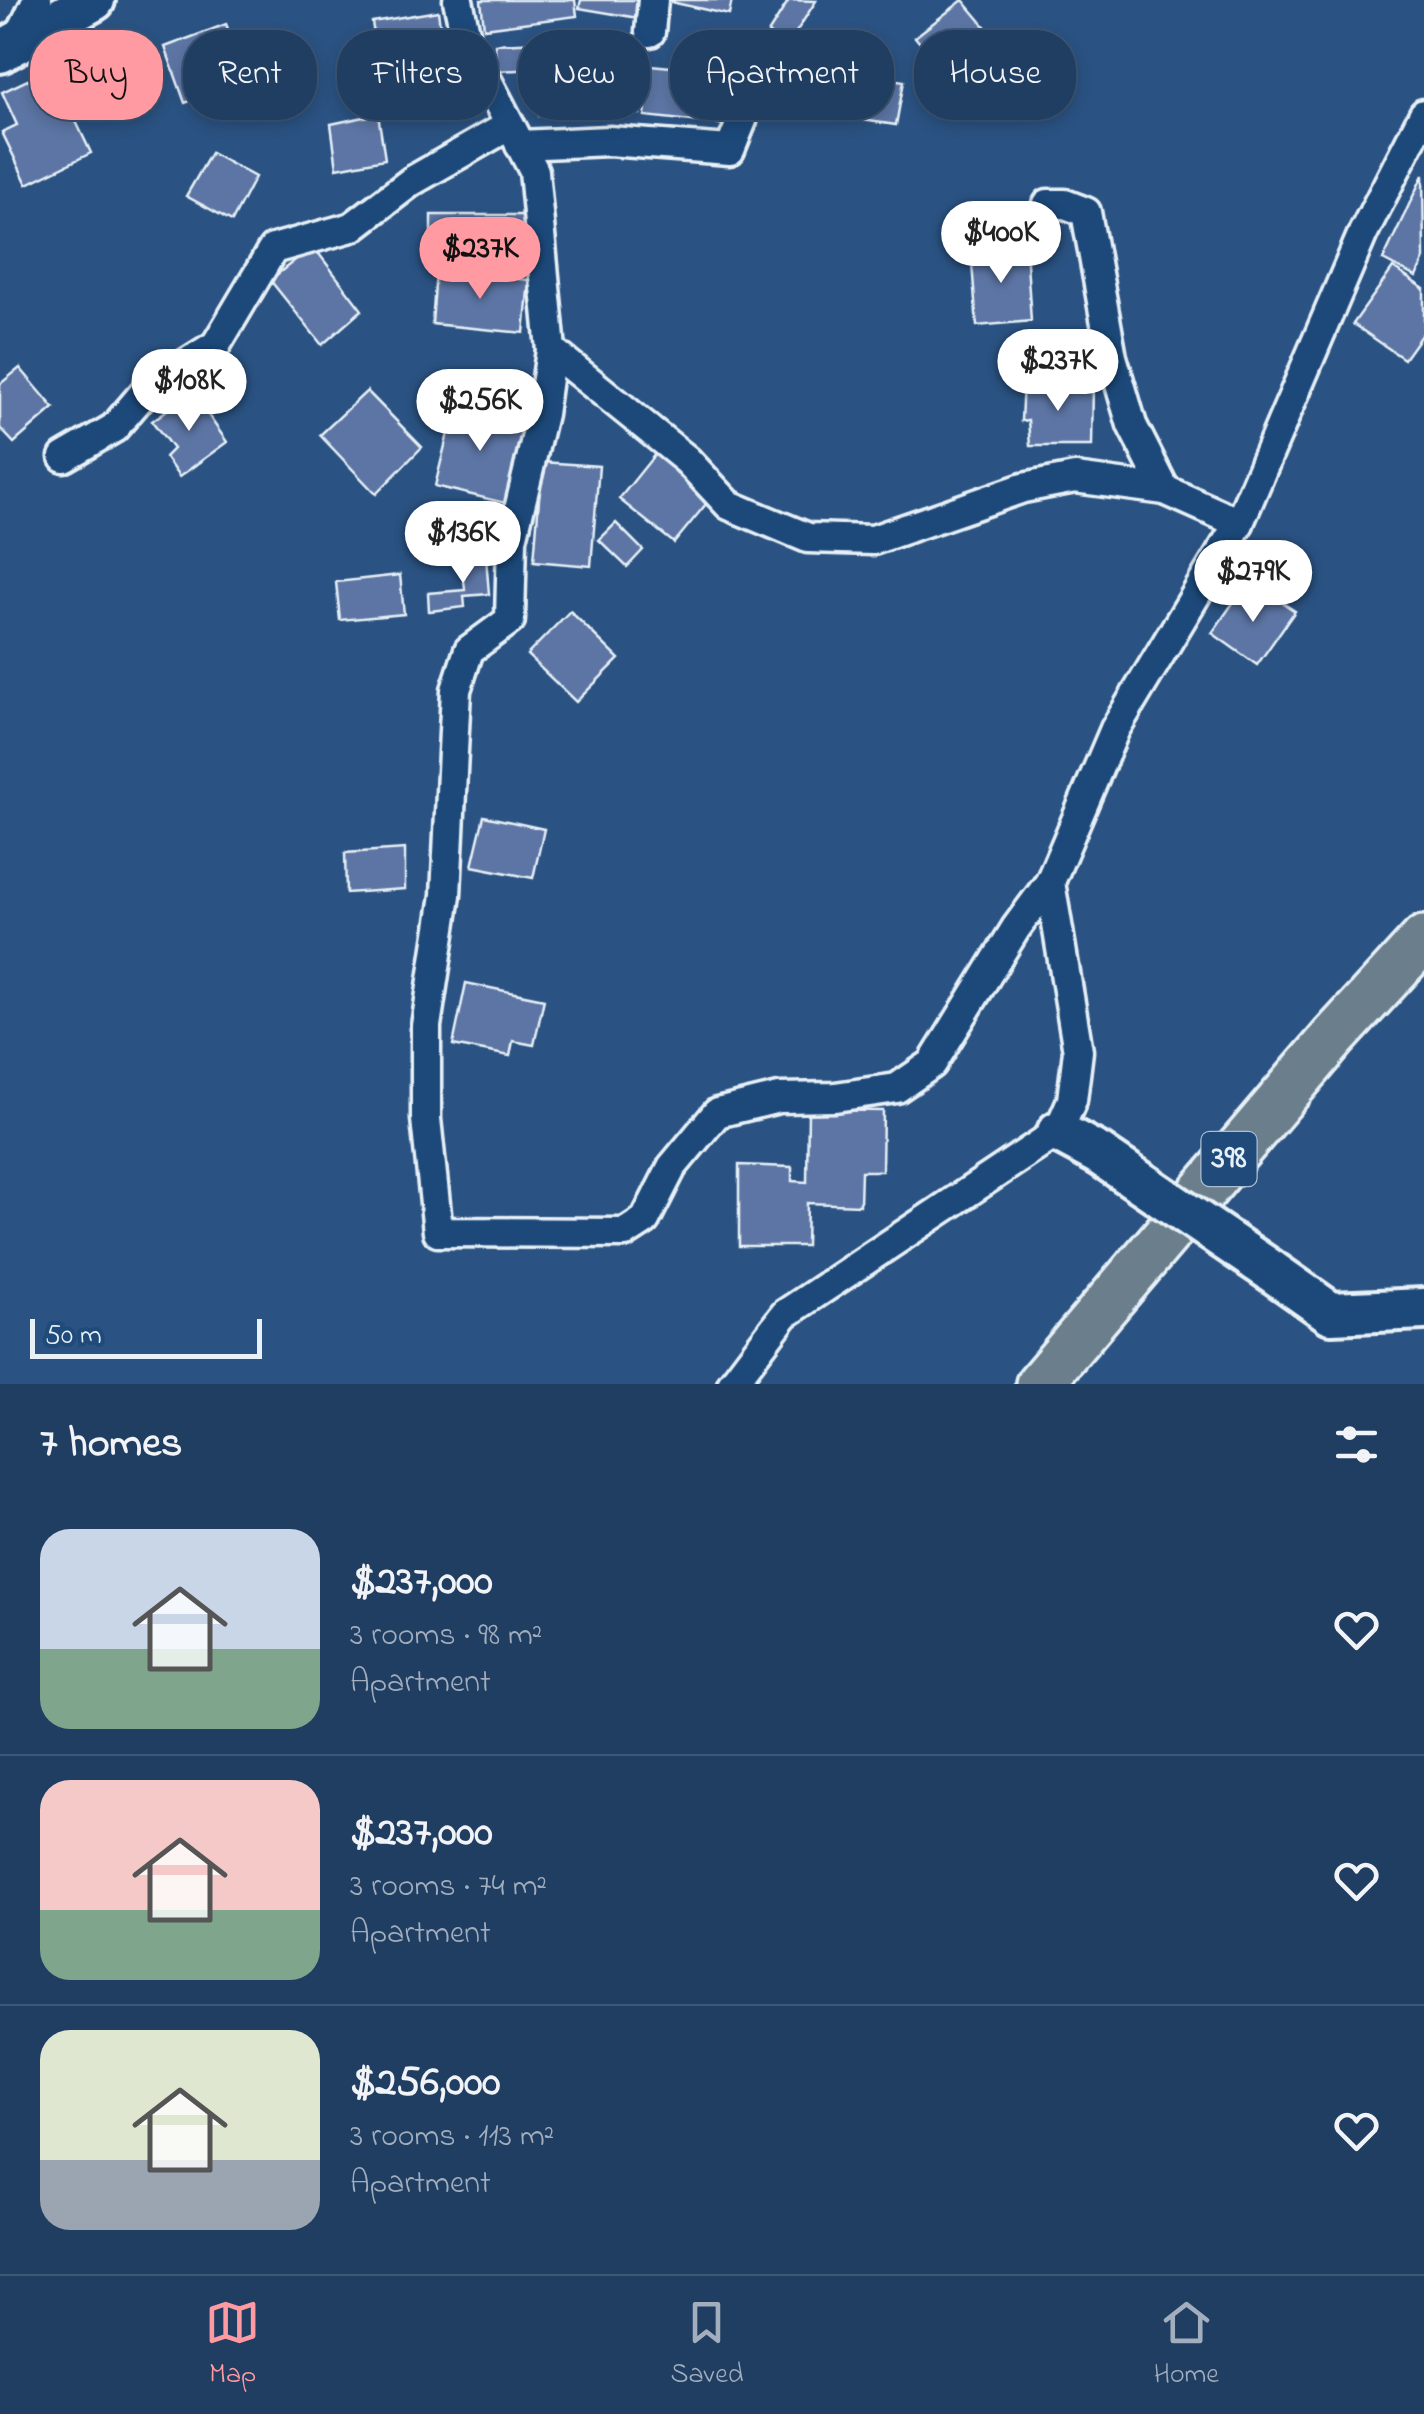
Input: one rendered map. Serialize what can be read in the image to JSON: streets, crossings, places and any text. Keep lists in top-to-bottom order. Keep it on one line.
{"streets":{"main road":["398"]},"scale_bar":"50 m","page":{"chip":["Buy","Rent","Filters","New","Apartment","House"],"price":["$400K","$237K","$237K","$108K","$256K","$136K","$279K"],"scale":"50 m","heading":"7 homes","list":[{"name":"$237,000","note":"3 rooms · 98 m² · Apartment"},{"name":"$237,000","note":"3 rooms · 74 m² · Apartment"},{"name":"$256,000","note":"3 rooms · 113 m² · Apartment"}],"tabs":["Map","Saved","Home"]}}
